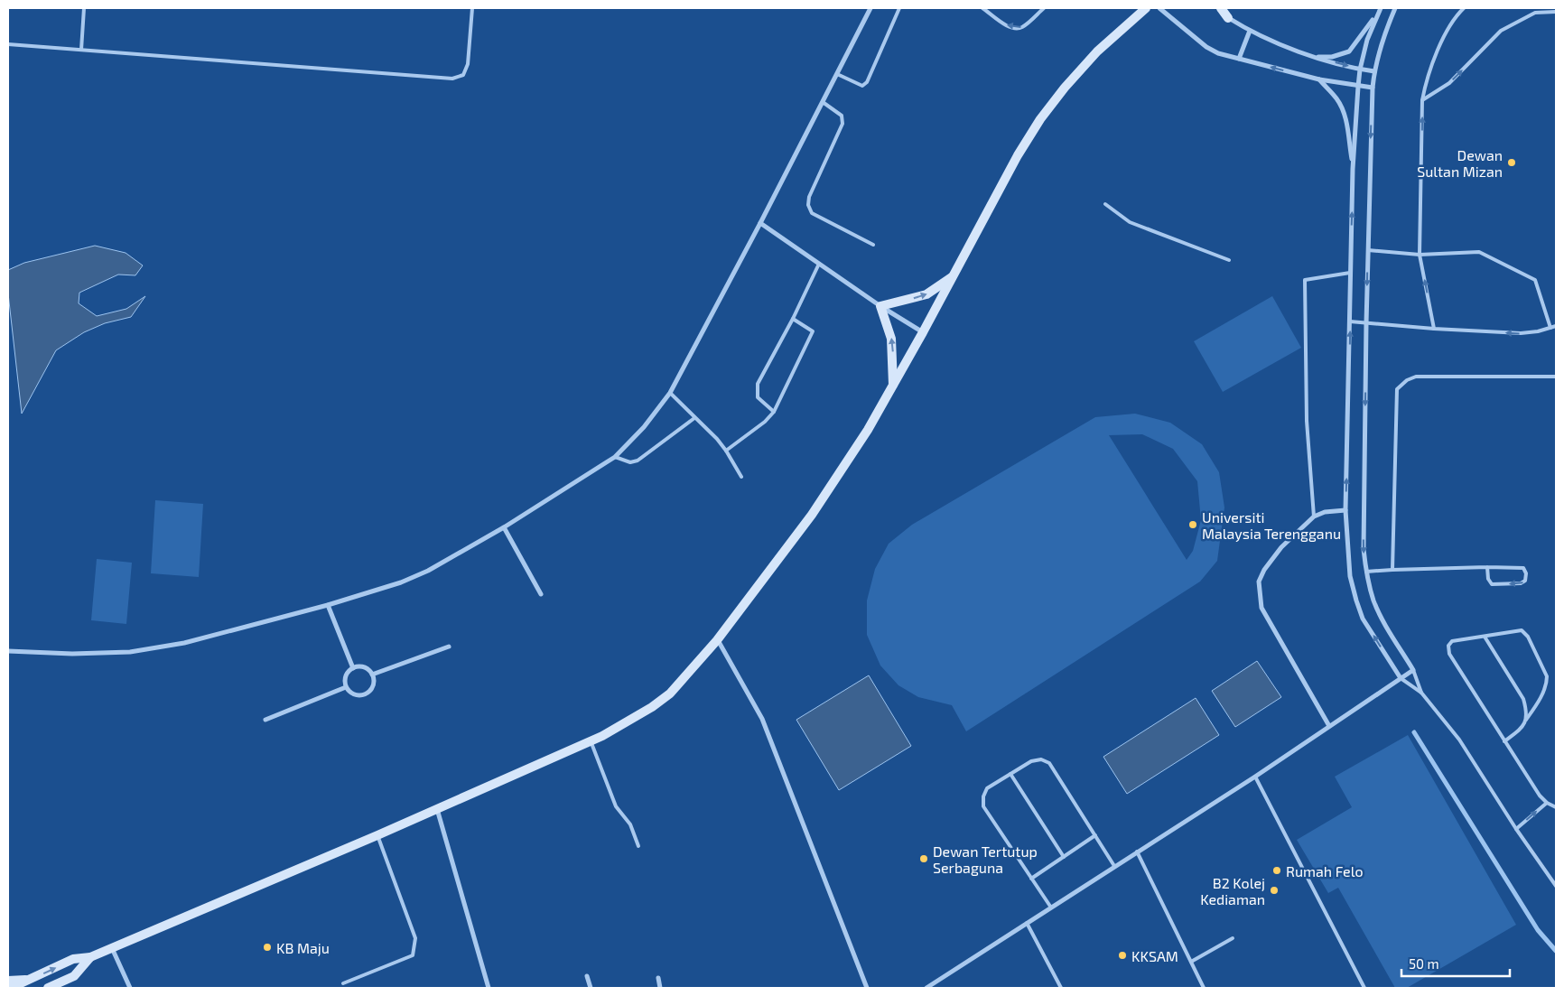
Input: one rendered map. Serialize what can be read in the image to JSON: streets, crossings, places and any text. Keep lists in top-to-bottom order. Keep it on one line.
{"places":["Dewan Sultan Mizan","Universiti Malaysia Terengganu","Dewan Tertutup Serbaguna","Rumah Felo","B2 Kolej Kediaman","KB Maju","KKSAM"],"scale_bar":"50 m"}
